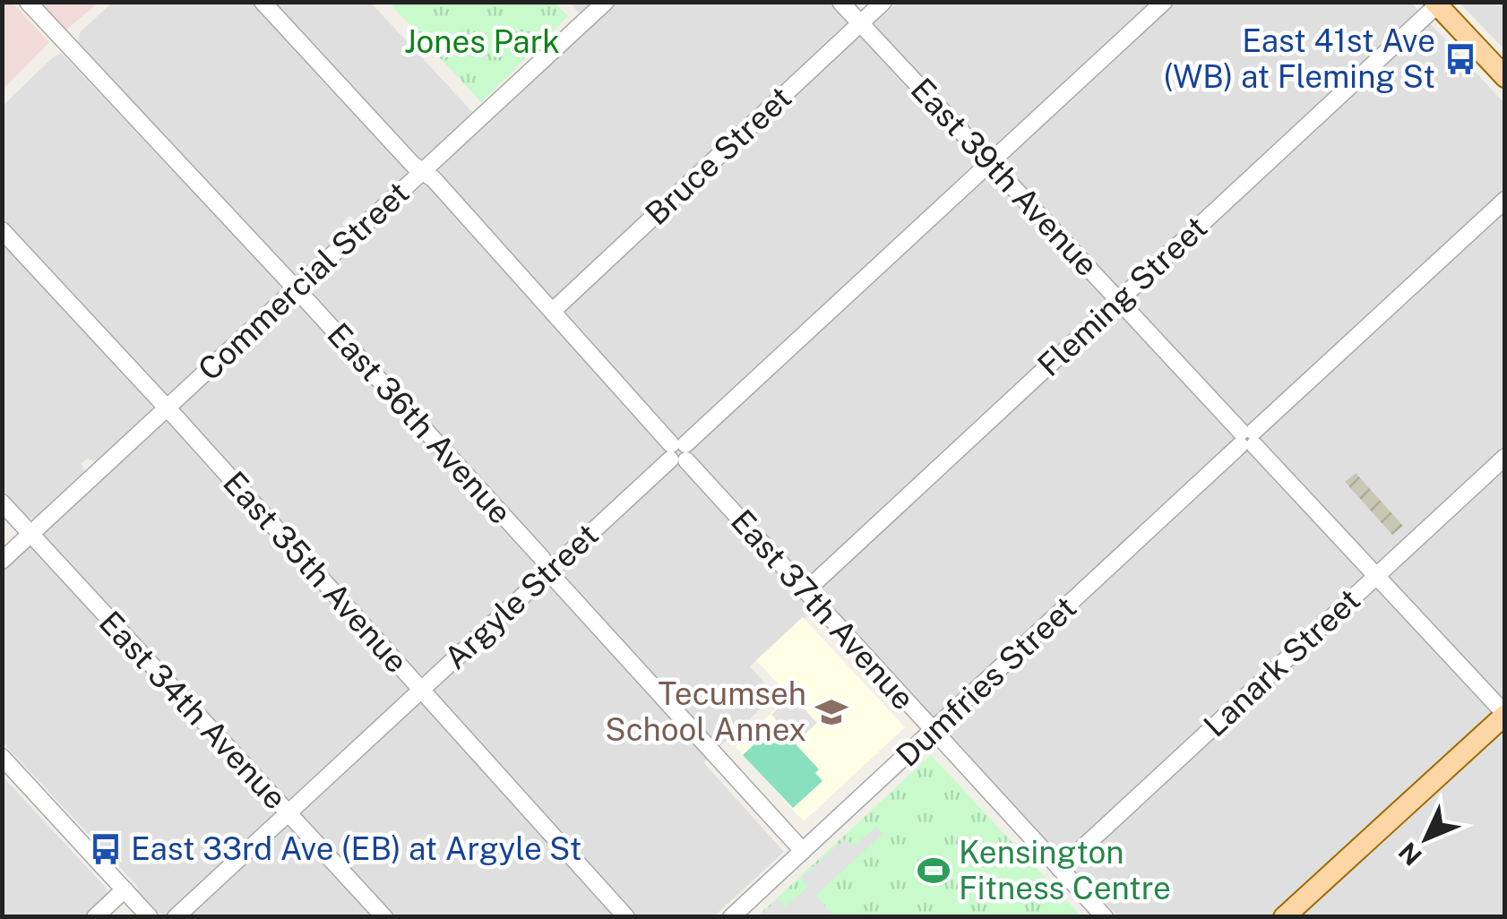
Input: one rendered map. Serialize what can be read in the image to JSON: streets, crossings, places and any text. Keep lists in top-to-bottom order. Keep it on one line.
{"streets":{"street":["Bruce Street","East 39th Avenue","Commercial Street","Fleming Street","East 36th Avenue","East 35th Avenue","Argyle Street","East 37th Avenue","Lanark Street","Dumfries Street","East 34th Avenue"]},"crossings":[["Bruce Street","East 39th Avenue"],["Bruce Street","East 37th Avenue"],["East 39th Avenue","Fleming Street"],["East 39th Avenue","Argyle Street"],["East 39th Avenue","Lanark Street"],["East 39th Avenue","Dumfries Street"],["Commercial Street","East 36th Avenue"],["Commercial Street","East 35th Avenue"],["Commercial Street","East 37th Avenue"],["Commercial Street","East 34th Avenue"],["Fleming Street","East 37th Avenue"],["East 36th Avenue","Argyle Street"],["East 36th Avenue","Dumfries Street"],["East 35th Avenue","Argyle Street"],["Argyle Street","East 37th Avenue"],["Argyle Street","East 34th Avenue"],["East 37th Avenue","Lanark Street"],["East 37th Avenue","Dumfries Street"]],"parks":["Jones Park"],"places":{"bus stop":["East 41st Ave (WB) at Fleming St","East 33rd Ave (EB) at Argyle St"],"school or university":["Tecumseh School Annex"],"sports":["Kensington Fitness Centre"]},"north":"bottom left"}
